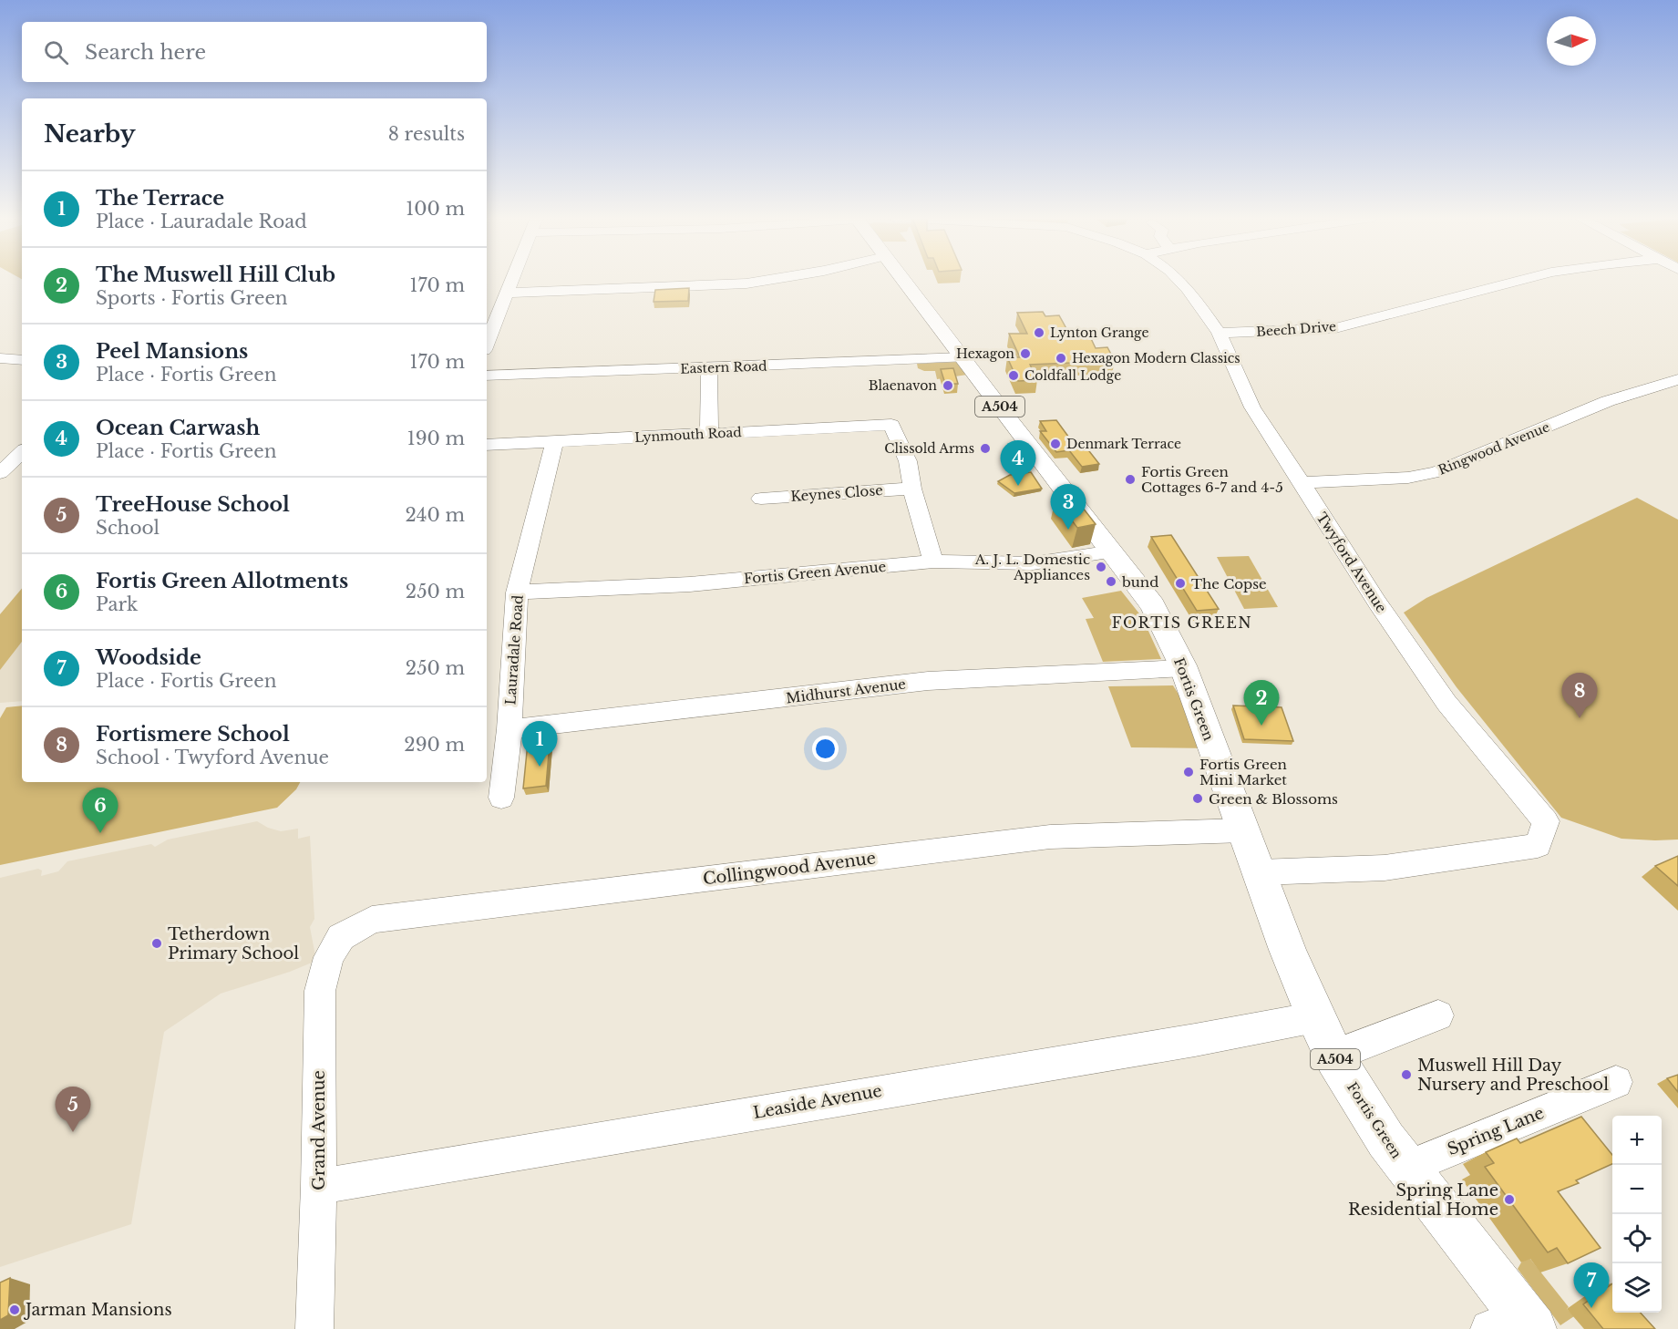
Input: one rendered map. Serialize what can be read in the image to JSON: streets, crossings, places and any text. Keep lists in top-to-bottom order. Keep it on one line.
{"streets":{"main road":["A504","Fortis Green"],"street":["Beech Drive","Eastern Road","Lynmouth Road","Ringwood Avenue","Keynes Close","Twyford Avenue","Fortis Green Avenue","Lauradale Road","Midhurst Avenue","Collingwood Avenue","Leaside Avenue","Grand Avenue","Spring Lane"]},"crossings":[["Beech Drive","Twyford Avenue"],["Eastern Road","Fortis Green"],["Lynmouth Road","Keynes Close"],["Lynmouth Road","Lauradale Road"],["Ringwood Avenue","Twyford Avenue"],["Twyford Avenue","Fortis Green"],["Fortis Green Avenue","Lauradale Road"],["Fortis Green Avenue","Fortis Green"],["Lauradale Road","Midhurst Avenue"],["Midhurst Avenue","Fortis Green"],["Fortis Green","Collingwood Avenue"],["Fortis Green","Leaside Avenue"],["Fortis Green","Spring Lane"],["Collingwood Avenue","Grand Avenue"],["Leaside Avenue","Grand Avenue"]],"districts":["FORTIS GREEN"],"places":["Lynton Grange","Hexagon","Hexagon Modern Classics","Coldfall Lodge","Blaenavon","Denmark Terrace","Clissold Arms","Fortis Green Cottages 6-7 and 4-5","A. J. L. Domestic Appliances","bund","The Copse","Fortis Green Mini Market","Green & Blossoms","Tetherdown Primary School","Muswell Hill Day Nursery and Preschool","Spring Lane Residential Home","Jarman Mansions"],"north":"right","page":{"search":"Search here","heading":["Nearby","8 results"],"list":[{"mark":"1","name":"The Terrace","note":"Place · Lauradale Road","value":"100 m"},{"mark":"2","name":"The Muswell Hill Club","note":"Sports · Fortis Green","value":"170 m"},{"mark":"3","name":"Peel Mansions","note":"Place · Fortis Green","value":"170 m"},{"mark":"4","name":"Ocean Carwash","note":"Place · Fortis Green","value":"190 m"},{"mark":"5","name":"TreeHouse School","note":"School","value":"240 m"},{"mark":"6","name":"Fortis Green Allotments","note":"Park","value":"250 m"},{"mark":"7","name":"Woodside","note":"Place · Fortis Green","value":"250 m"},{"mark":"8","name":"Fortismere School","note":"School · Twyford Avenue","value":"290 m"}],"pins":["4","3","8","2","1","6","5","7"],"map_buttons":["+","−"]}}
